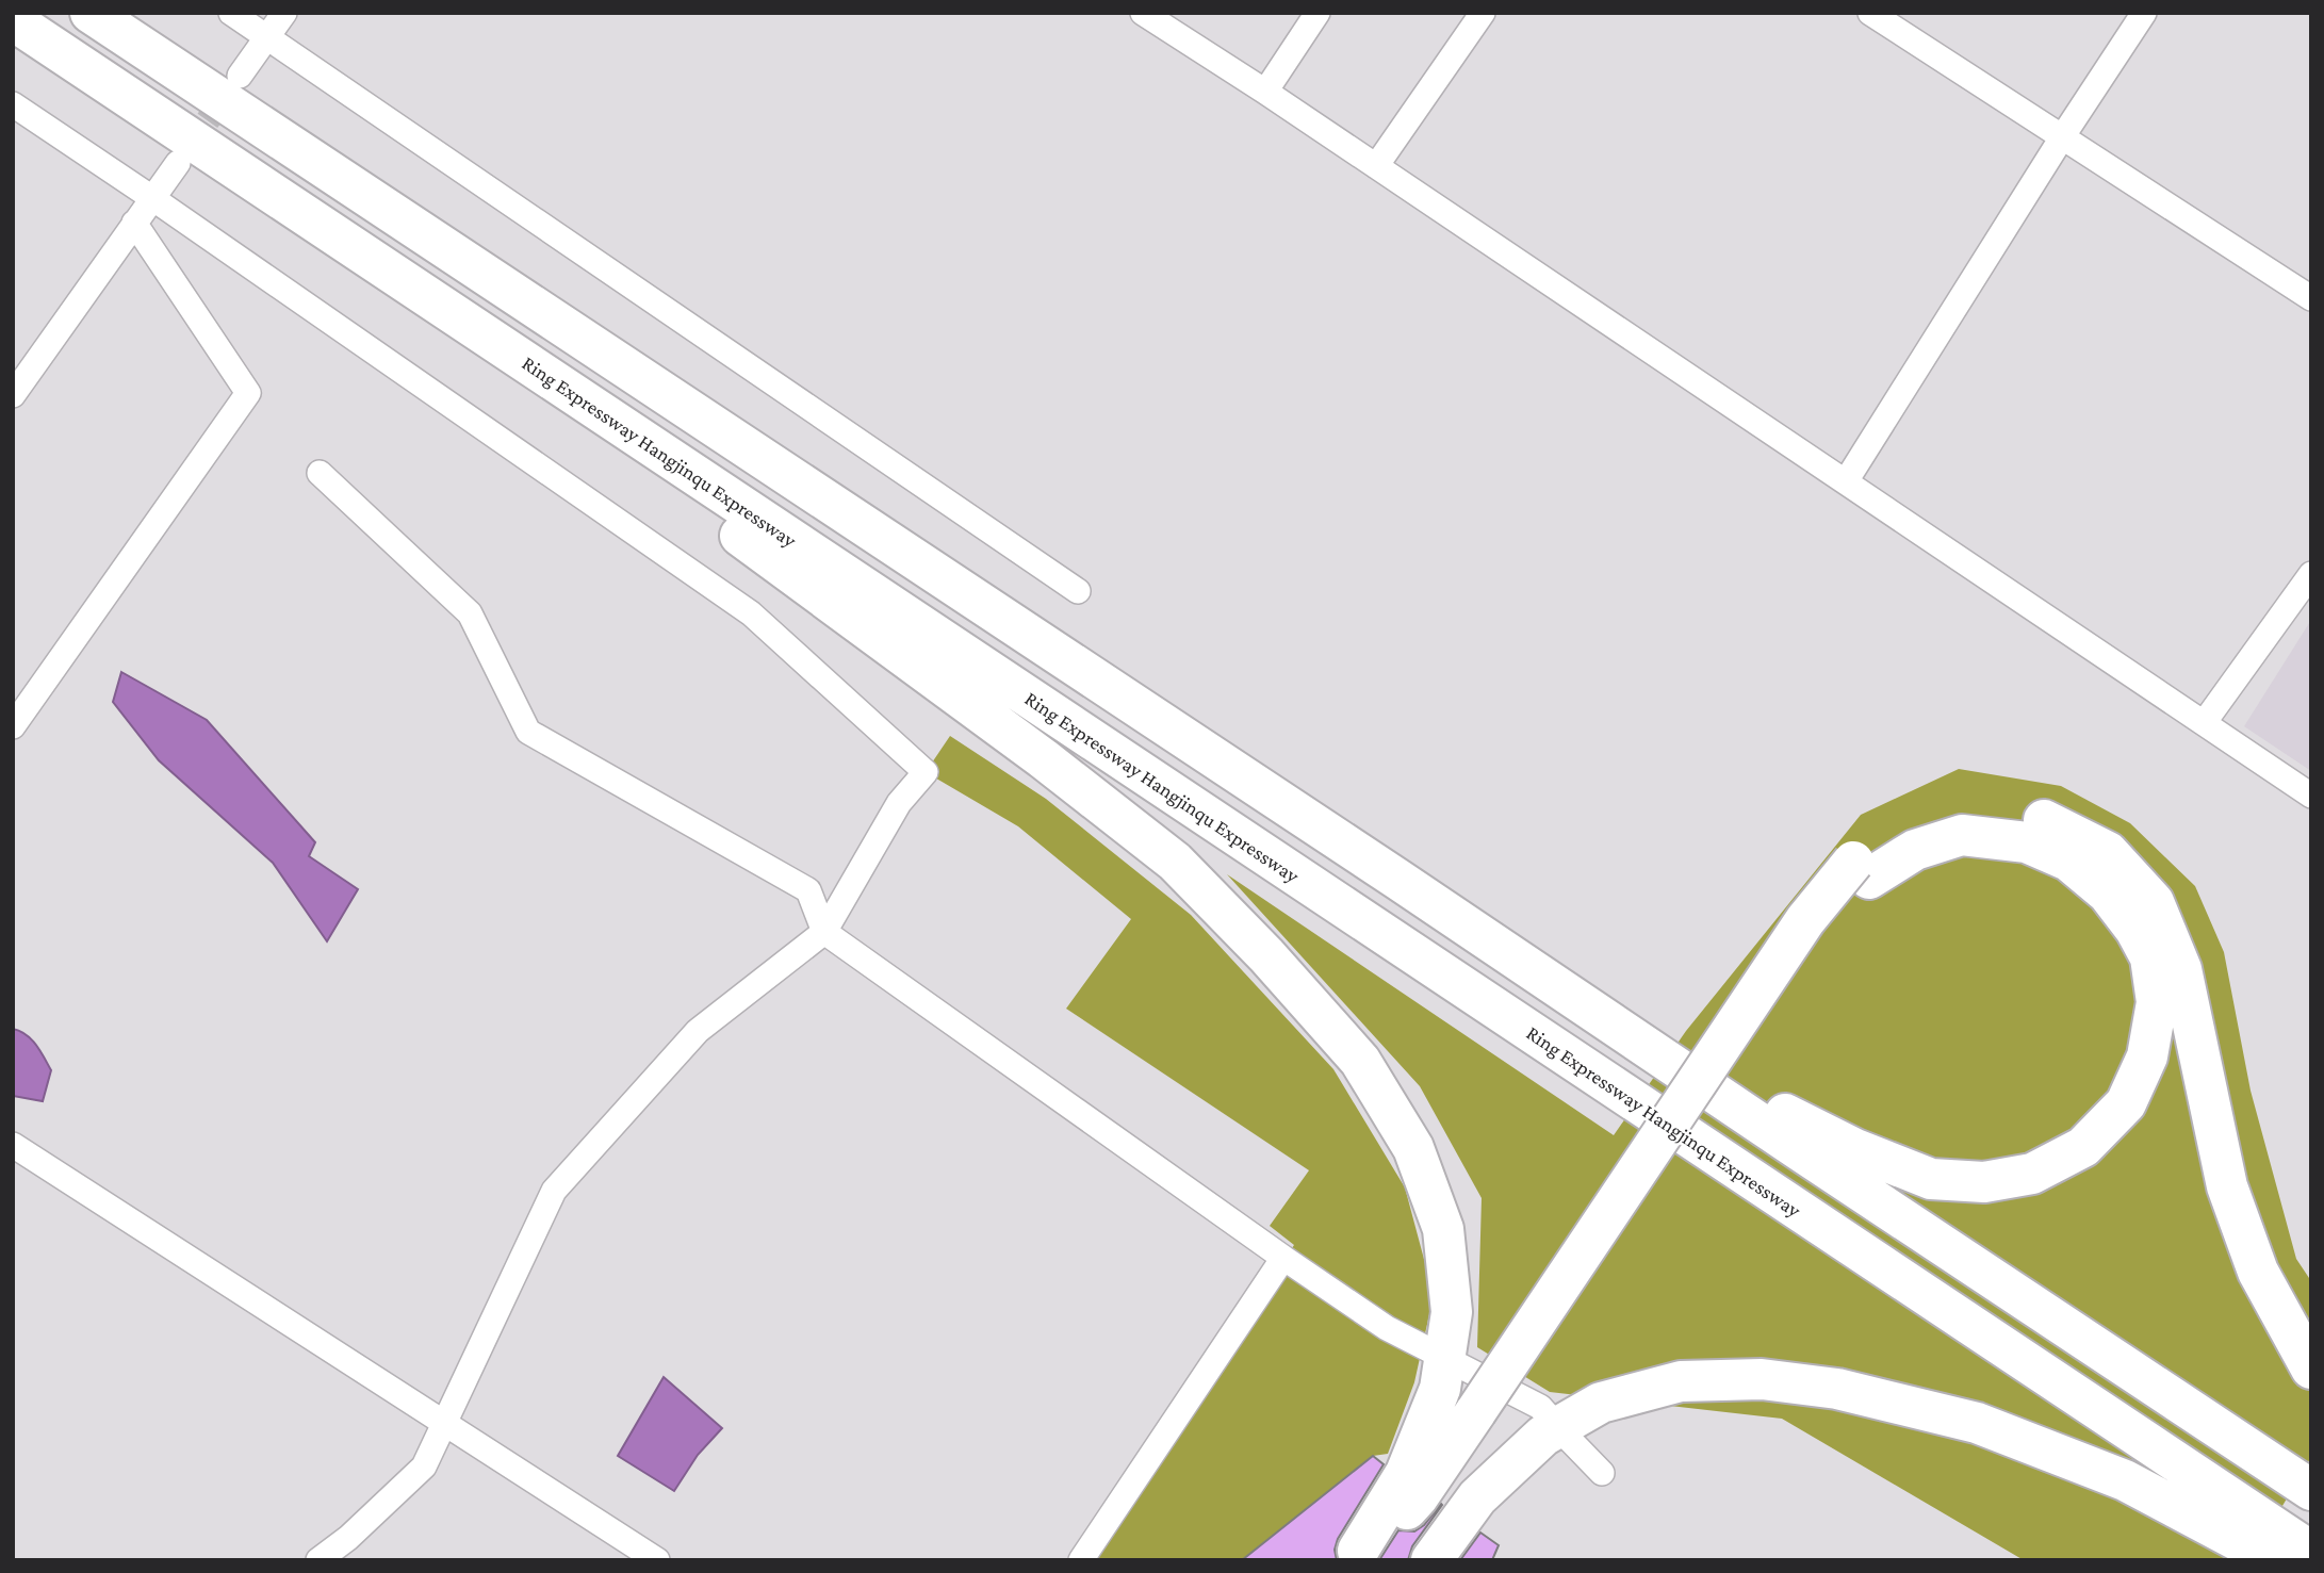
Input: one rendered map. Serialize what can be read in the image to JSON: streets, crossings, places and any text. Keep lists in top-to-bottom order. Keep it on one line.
{"streets":{"highway":["Ring Expressway Hangjinqu Expressway"]}}
